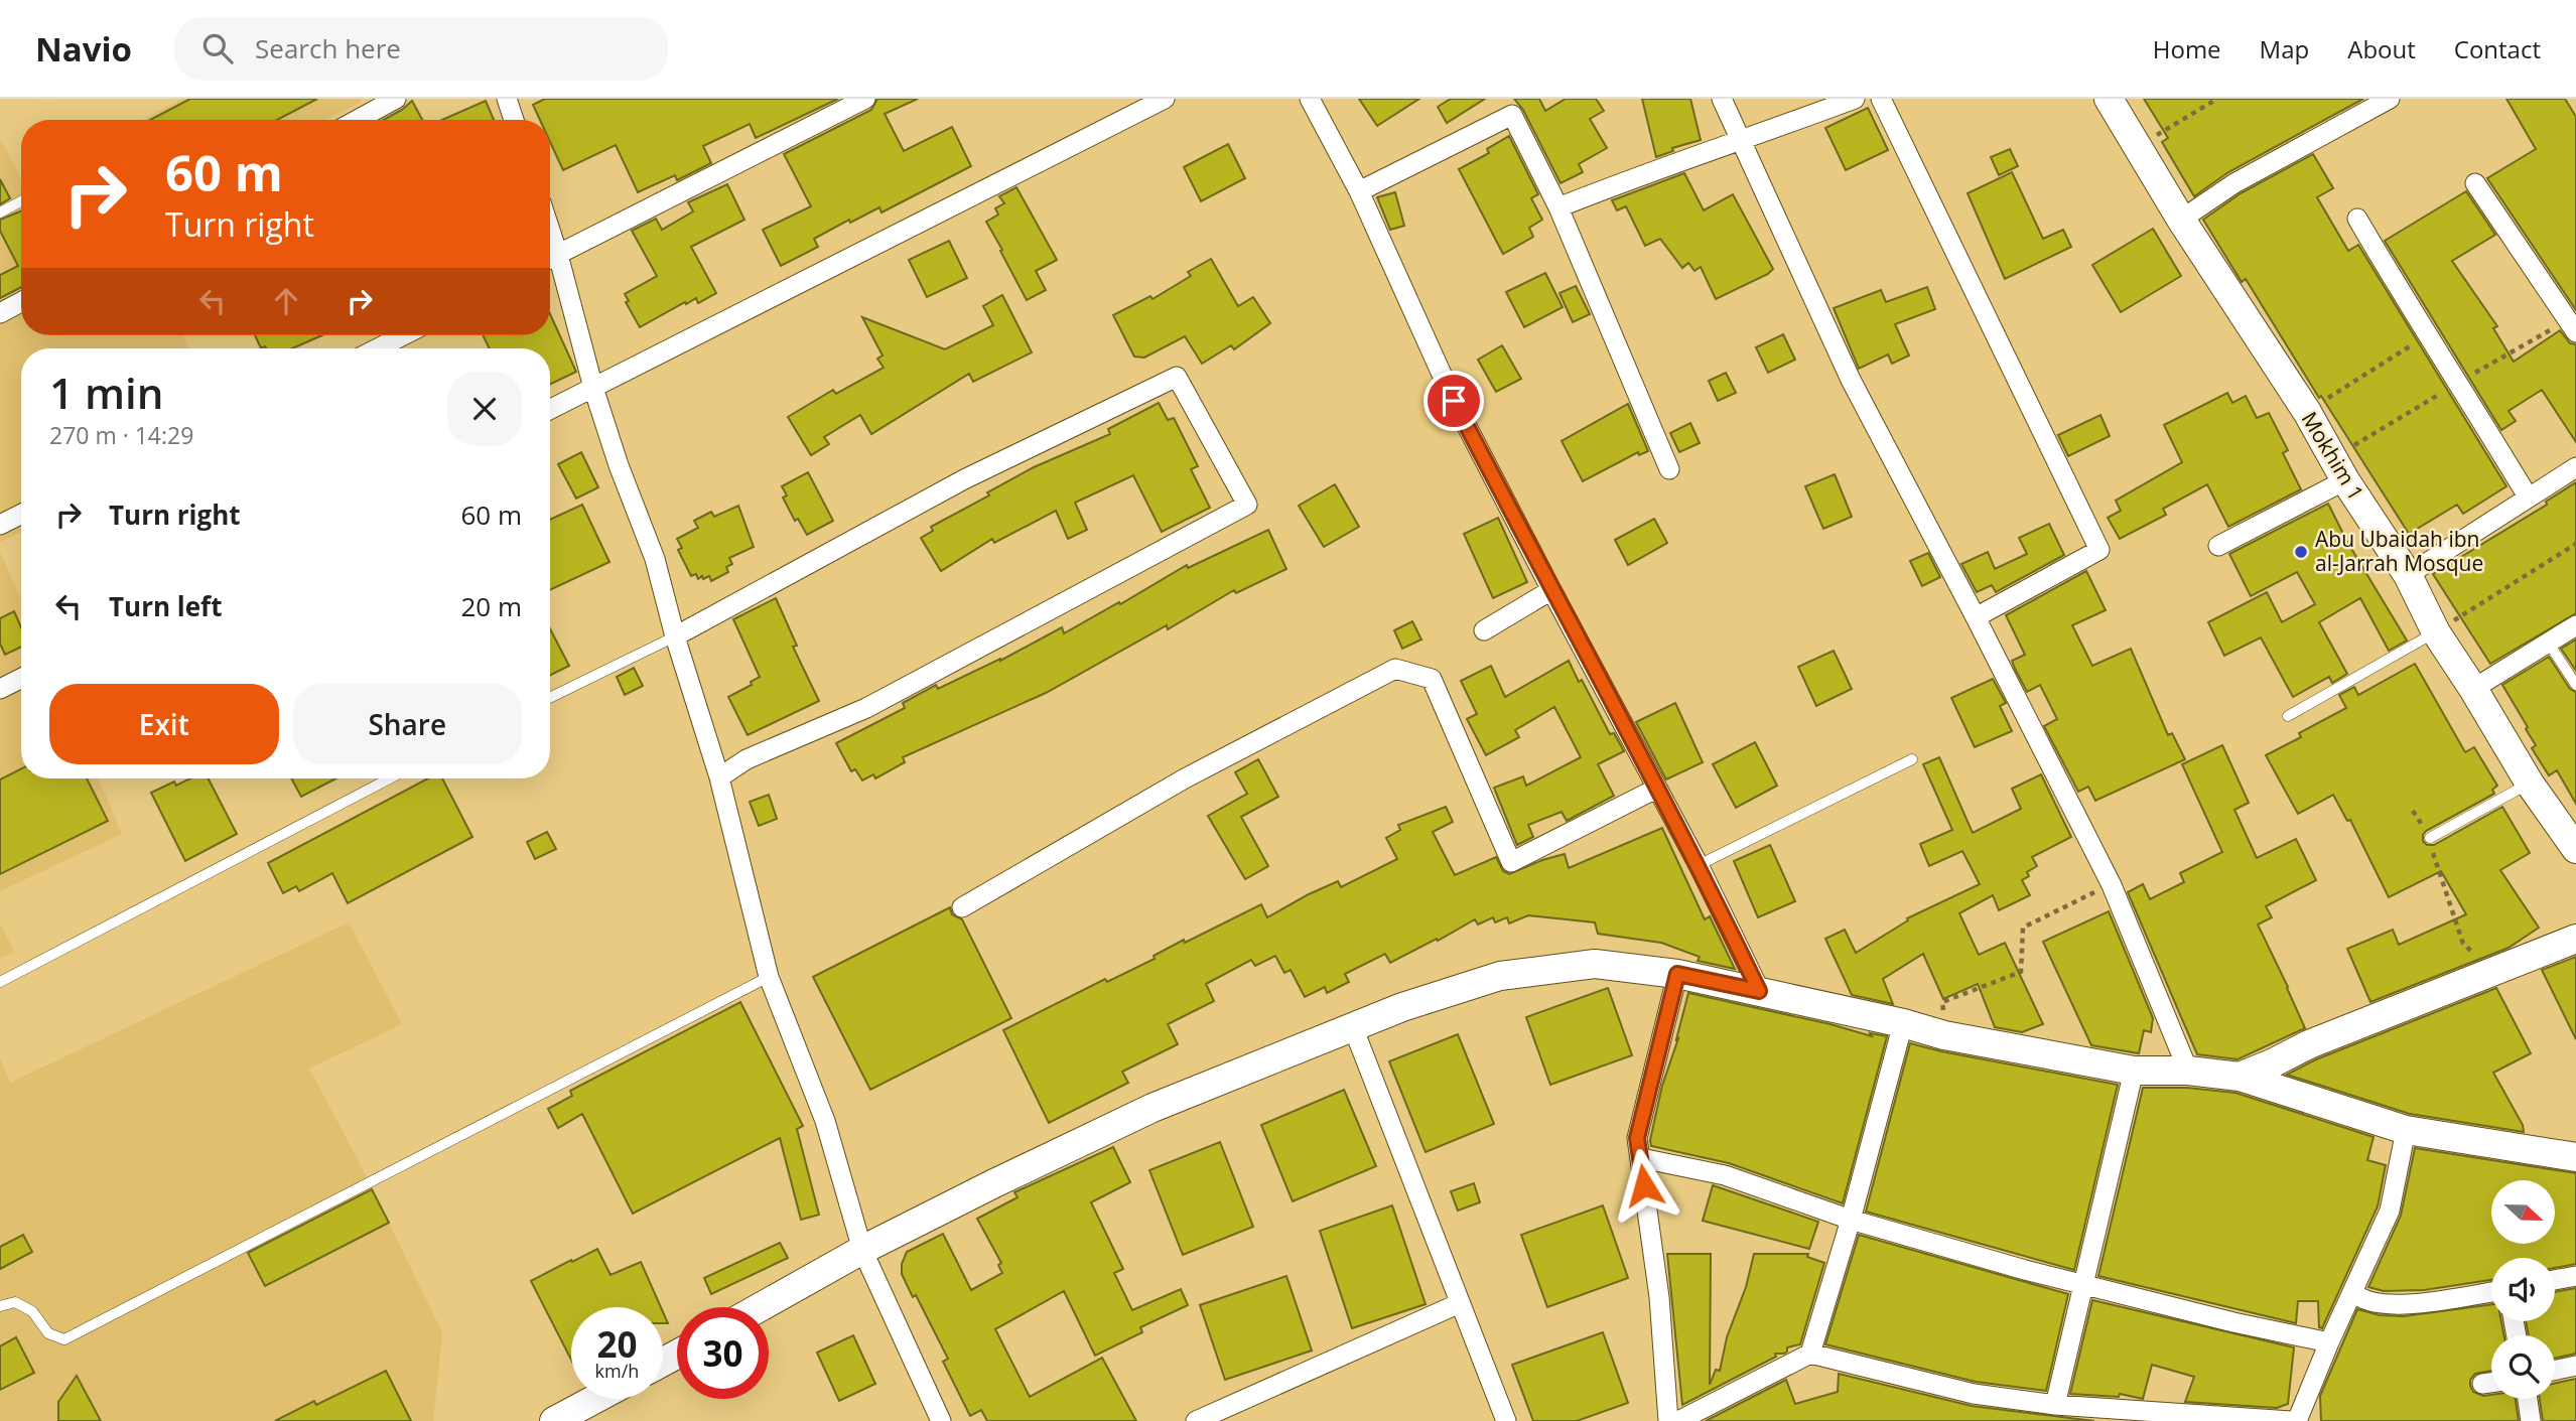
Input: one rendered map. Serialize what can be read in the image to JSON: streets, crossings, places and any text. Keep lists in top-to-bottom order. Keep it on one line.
{"streets":{"street":["Mokhim 1"]},"places":["Abu Ubaidah ibn al-Jarrah Mosque"],"north":"right","page":{"header":"Navio","search":"Search here","nav":["Home","Map","About","Contact"],"turn":["60 m","Turn right"],"heading":["1 min","270 m · 14:29"],"list":[{"name":"Turn right","value":"60 m"},{"name":"Turn left","value":"20 m"}],"buttons":["Exit","Share"],"speed":"20 km/h","limit":"30"}}
